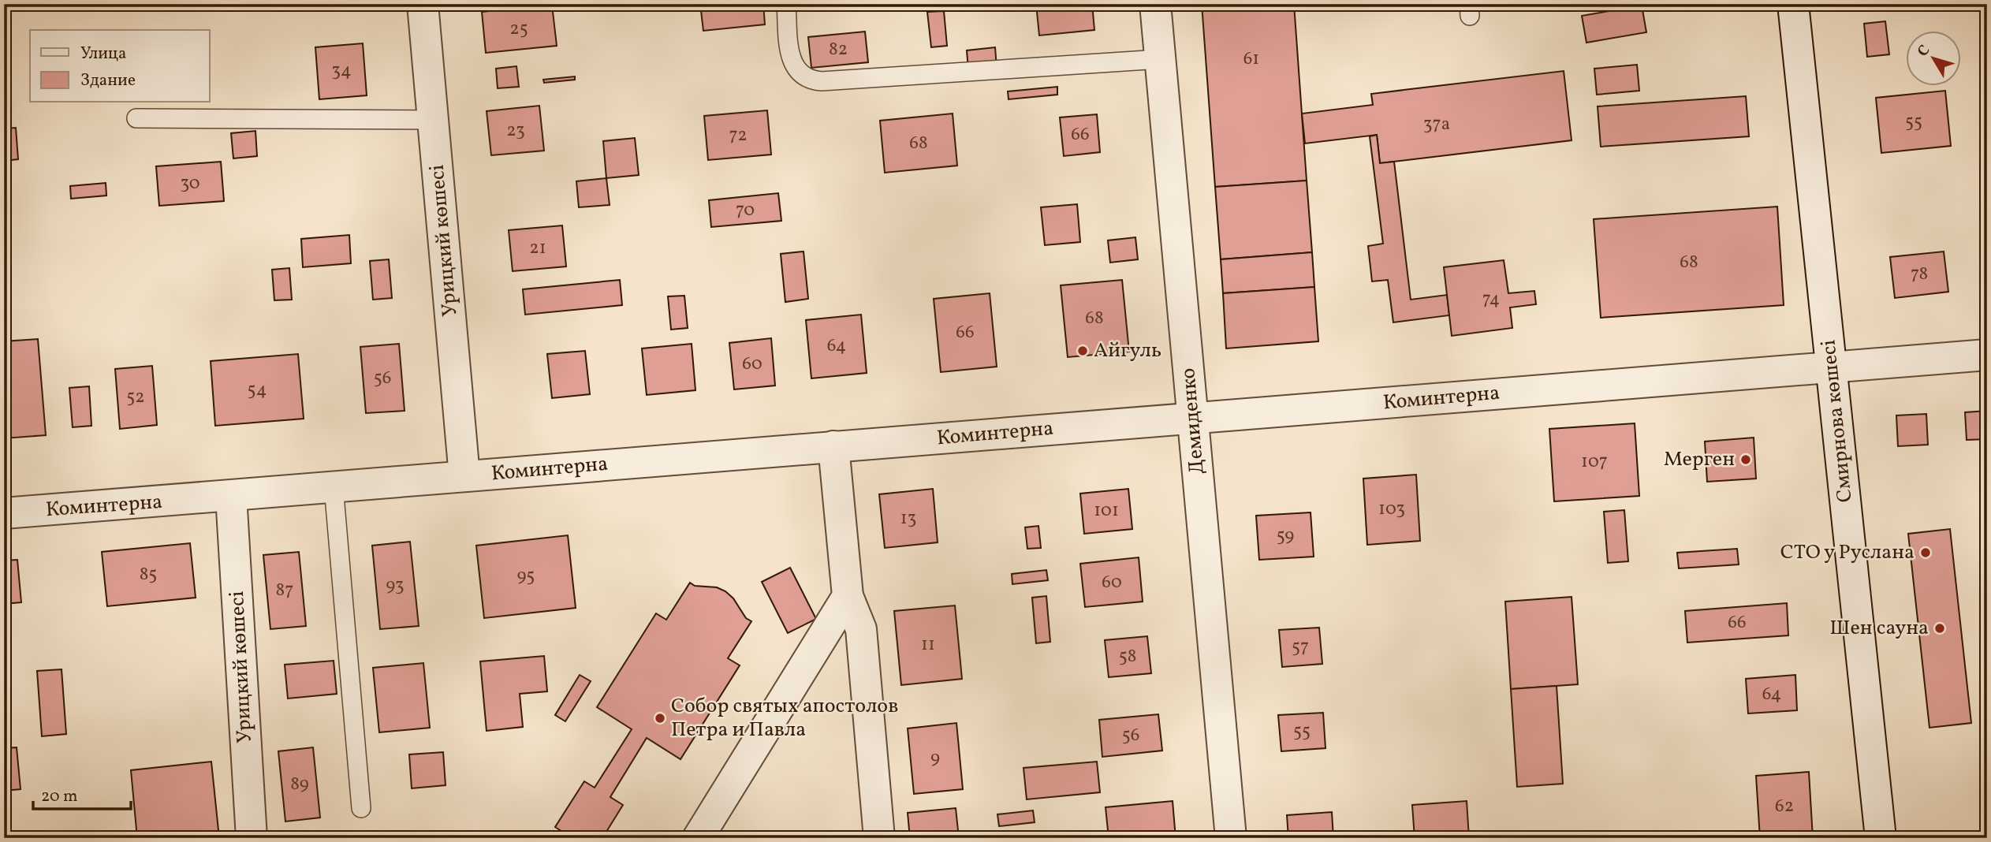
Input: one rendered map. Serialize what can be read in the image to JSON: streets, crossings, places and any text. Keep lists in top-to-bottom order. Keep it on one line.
{"streets":{"street":["Урицкий көшесі","Коминтерна","Демиденко","Смирнова көшесі"]},"crossings":[["Урицкий көшесі","Коминтерна"],["Коминтерна","Демиденко"],["Коминтерна","Смирнова көшесі"]],"places":["Айгуль","Мерген","СТО у Руслана","Шен сауна","Собор святых апостолов Петра и Павла"],"house_numbers":["25","82","61","34","55","37а","23","66","72","68","30","70","21","68","78","74","68","66","64","60","56","54","52","107","103","101","13","59","85","95","60","93","87","66","11","57","58","64","55","56","9","89","62"],"legend":["Улица","Здание"],"scale_bar":"20 m","north":"top left"}
